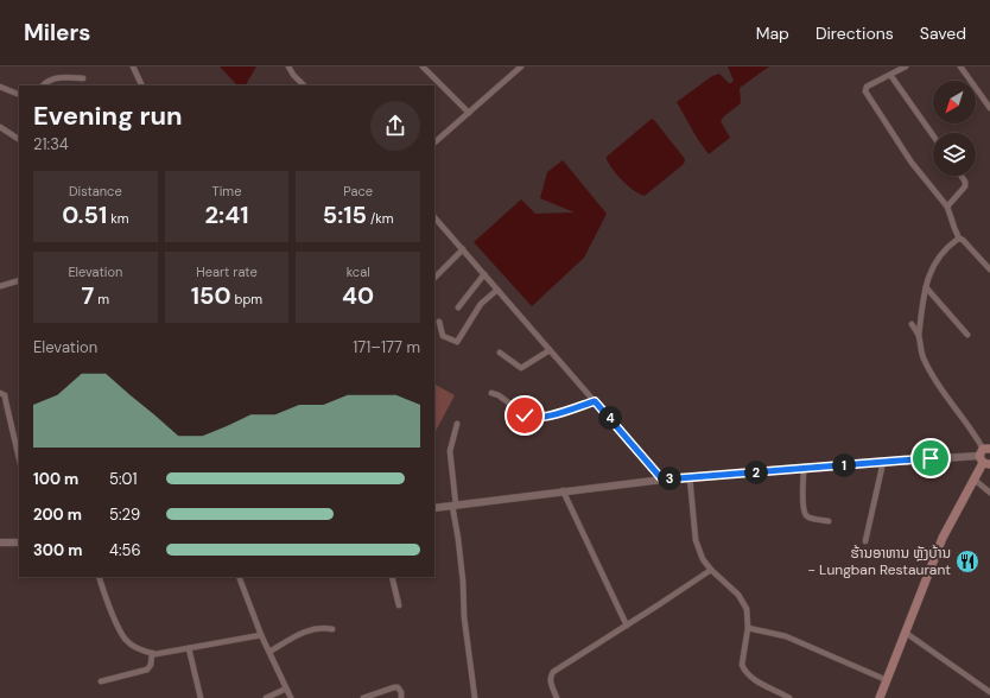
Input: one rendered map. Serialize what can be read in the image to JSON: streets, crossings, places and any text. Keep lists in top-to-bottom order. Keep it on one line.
{"places":{"restaurant":["ຮ້ານອາຫານ ຫຼັງບ້ານ - Lungban Restaurant"]},"north":"bottom left","page":{"header":"Milers","nav":["Map","Directions","Saved"],"heading":["Evening run","21:34"],"stats":[["Distance","0.51 km"],["Time","2:41"],["Pace","5:15 /km"],["Elevation","7 m"],["Heart rate","150 bpm"],["kcal","40"]],"chart":["Elevation","171–177 m"],"pins":["4","1","2","3"],"list":[{"name":"100 m","note":"5:01"},{"name":"200 m","note":"5:29"},{"name":"300 m","note":"4:56"}]}}
